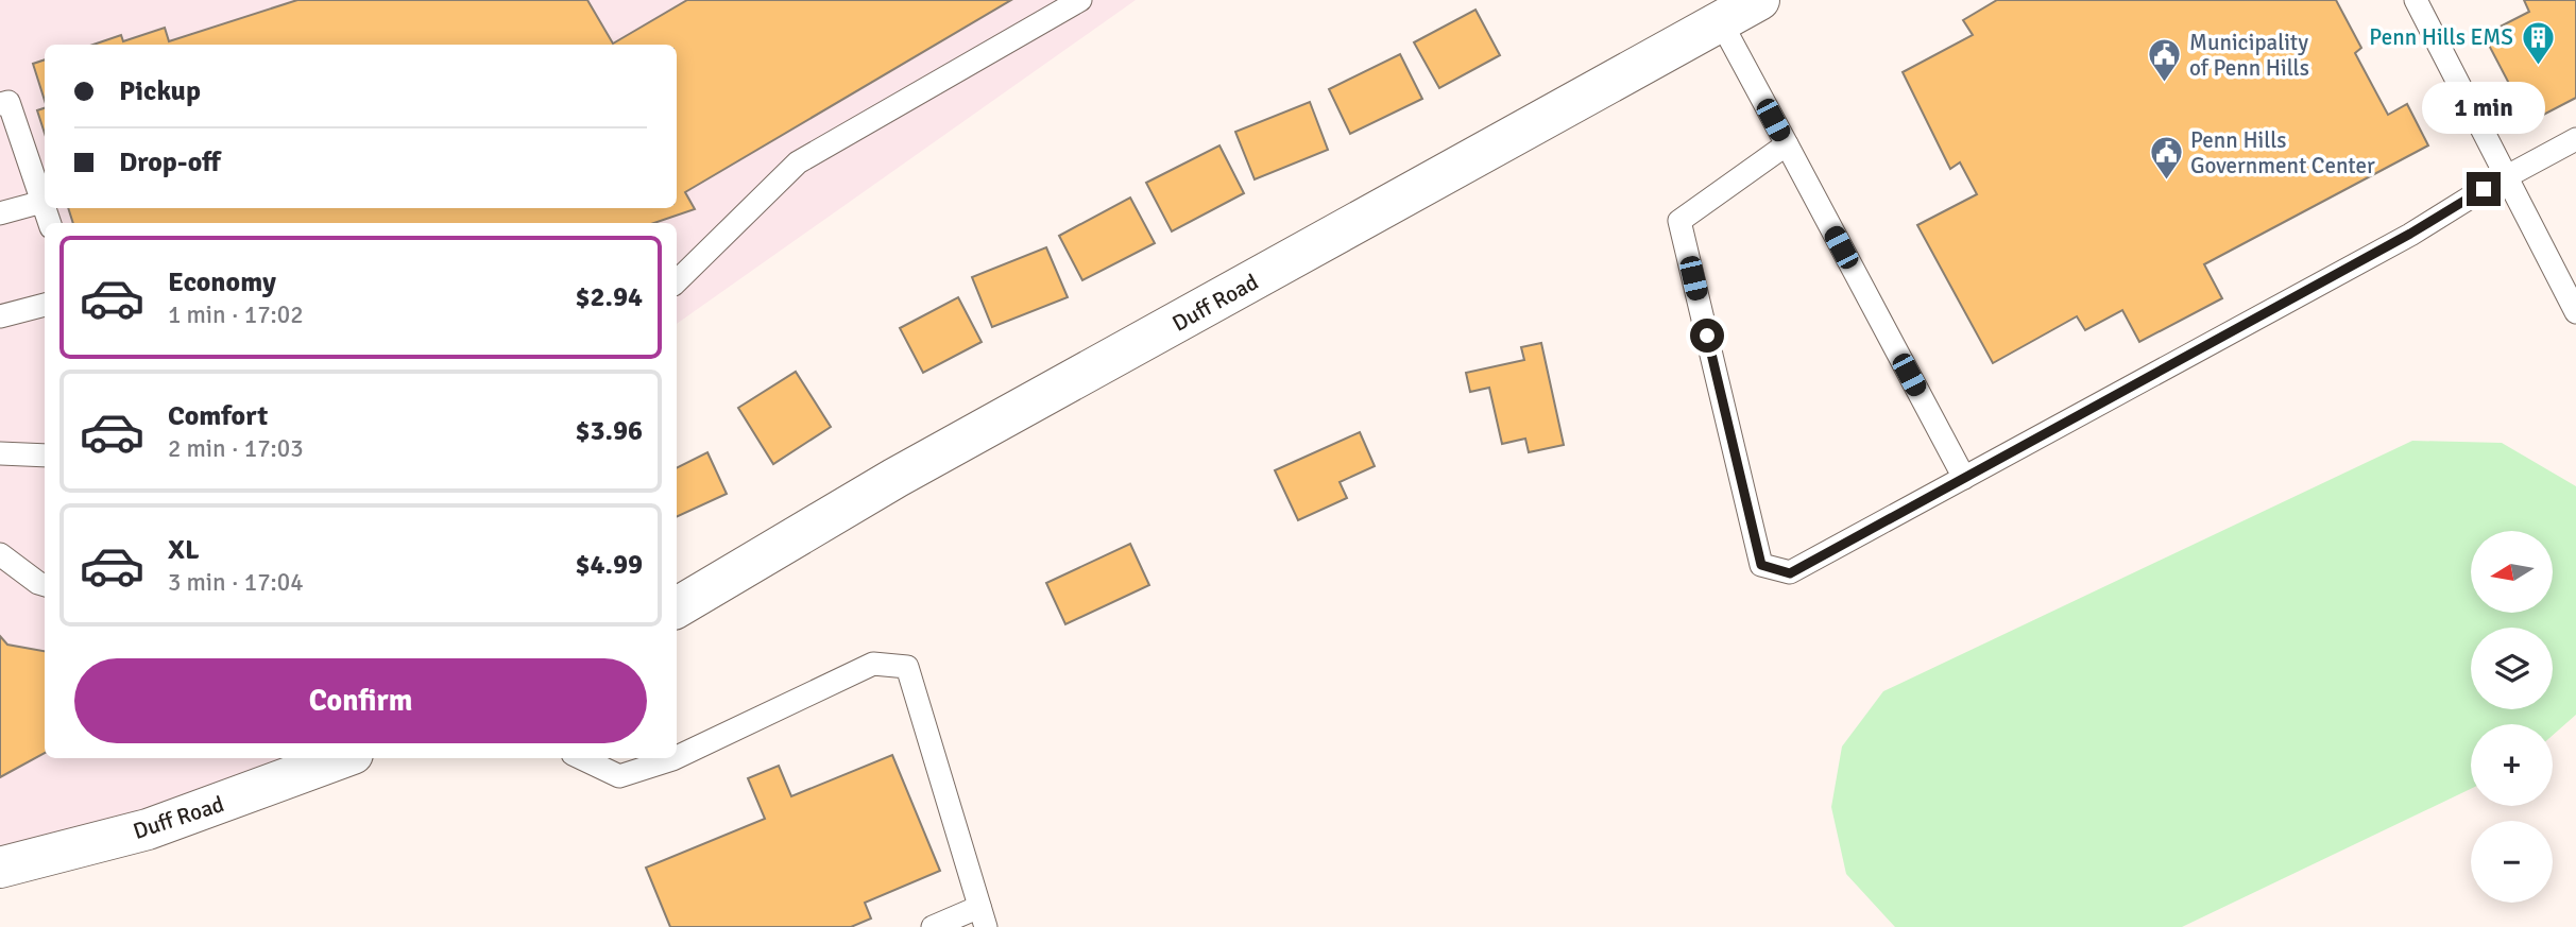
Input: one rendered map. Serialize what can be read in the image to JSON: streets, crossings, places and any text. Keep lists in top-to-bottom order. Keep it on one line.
{"streets":{"street":["Duff Road"]},"places":{"building":["Penn Hills EMS"],"public building":["Municipality of Penn Hills","Penn Hills Government Center"]},"north":"left","page":{"banner":["Pickup","Drop-off"],"bubble":"1 min","list":[{"name":"Economy","note":"1 min · 17:02","value":"$2.94"},{"name":"Comfort","note":"2 min · 17:03","value":"$3.96"},{"name":"XL","note":"3 min · 17:04","value":"$4.99"}],"map_buttons":["+","−"],"buttons":"Confirm"}}
